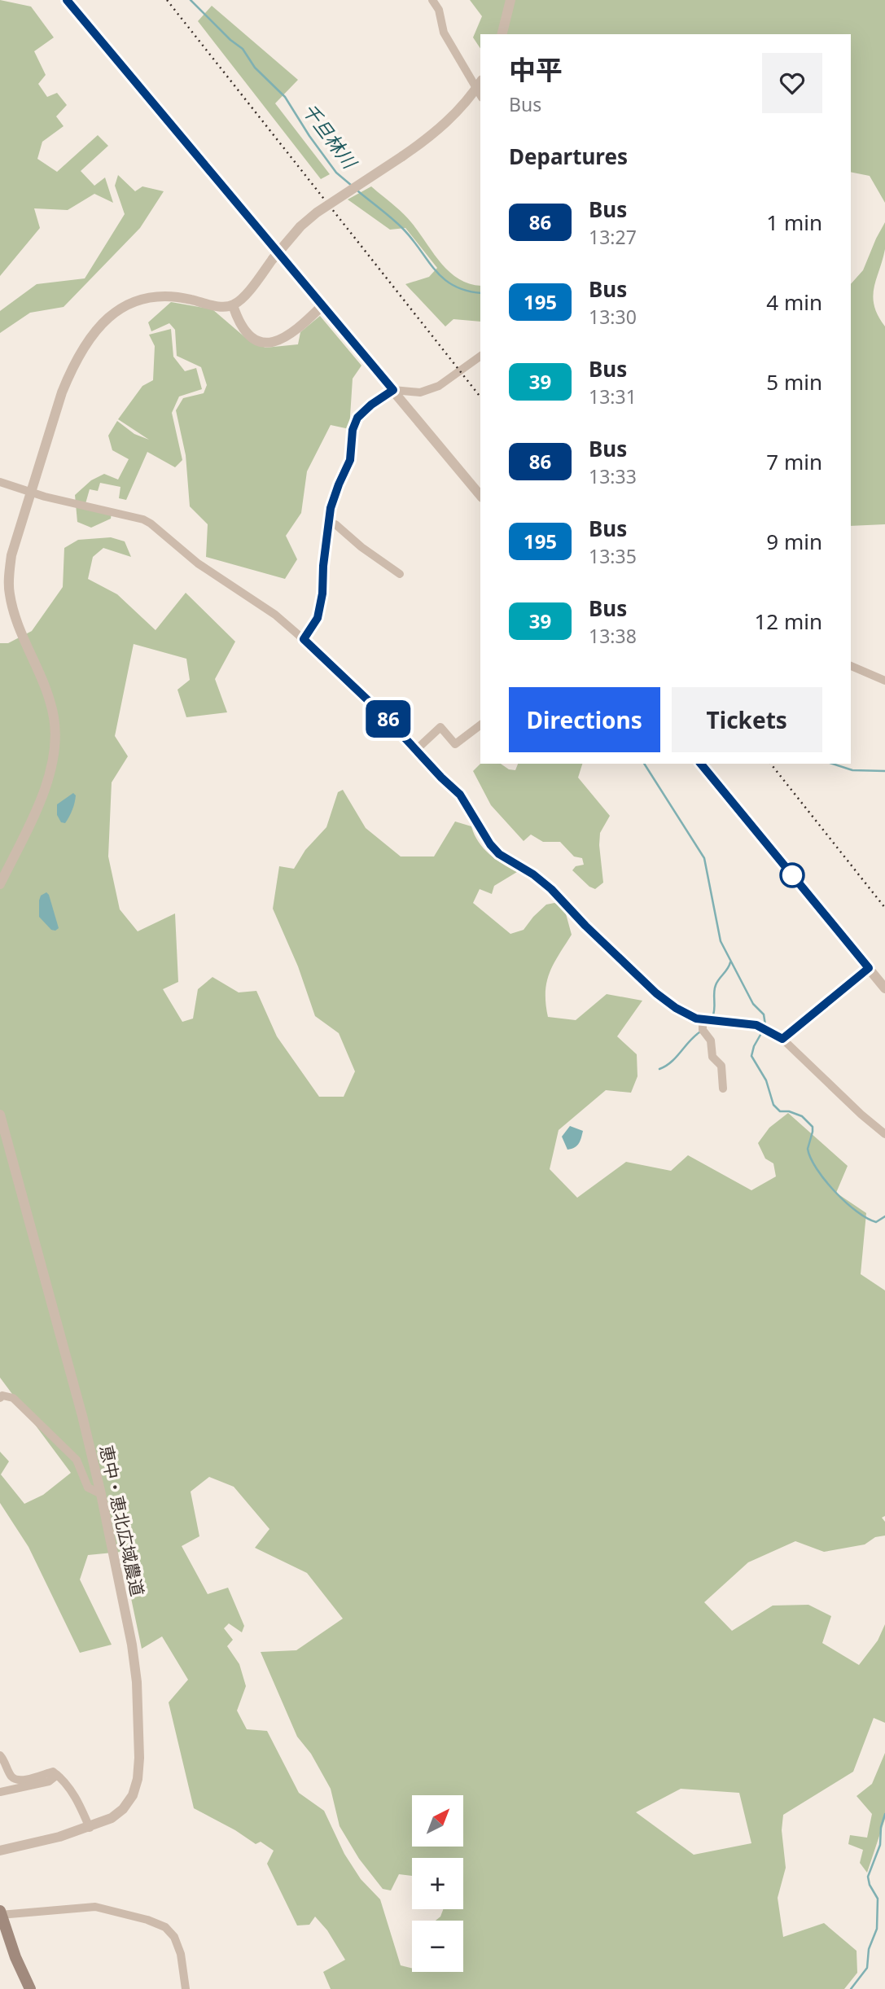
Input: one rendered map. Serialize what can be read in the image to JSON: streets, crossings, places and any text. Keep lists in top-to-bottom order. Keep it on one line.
{"streets":{"street":["恵中・恵北広域農道"]},"water":["千旦林川"],"lines":["bus line 86"],"north":"top right","page":{"on_map":"86","heading":[["中平","Bus"],"Departures"],"list":[{"mark":"86","name":"Bus","note":"13:27","value":"1 min"},{"mark":"195","name":"Bus","note":"13:30","value":"4 min"},{"mark":"39","name":"Bus","note":"13:31","value":"5 min"},{"mark":"86","name":"Bus","note":"13:33","value":"7 min"},{"mark":"195","name":"Bus","note":"13:35","value":"9 min"},{"mark":"39","name":"Bus","note":"13:38","value":"12 min"}],"buttons":["Directions","Tickets"],"map_buttons":["+","−"]}}
